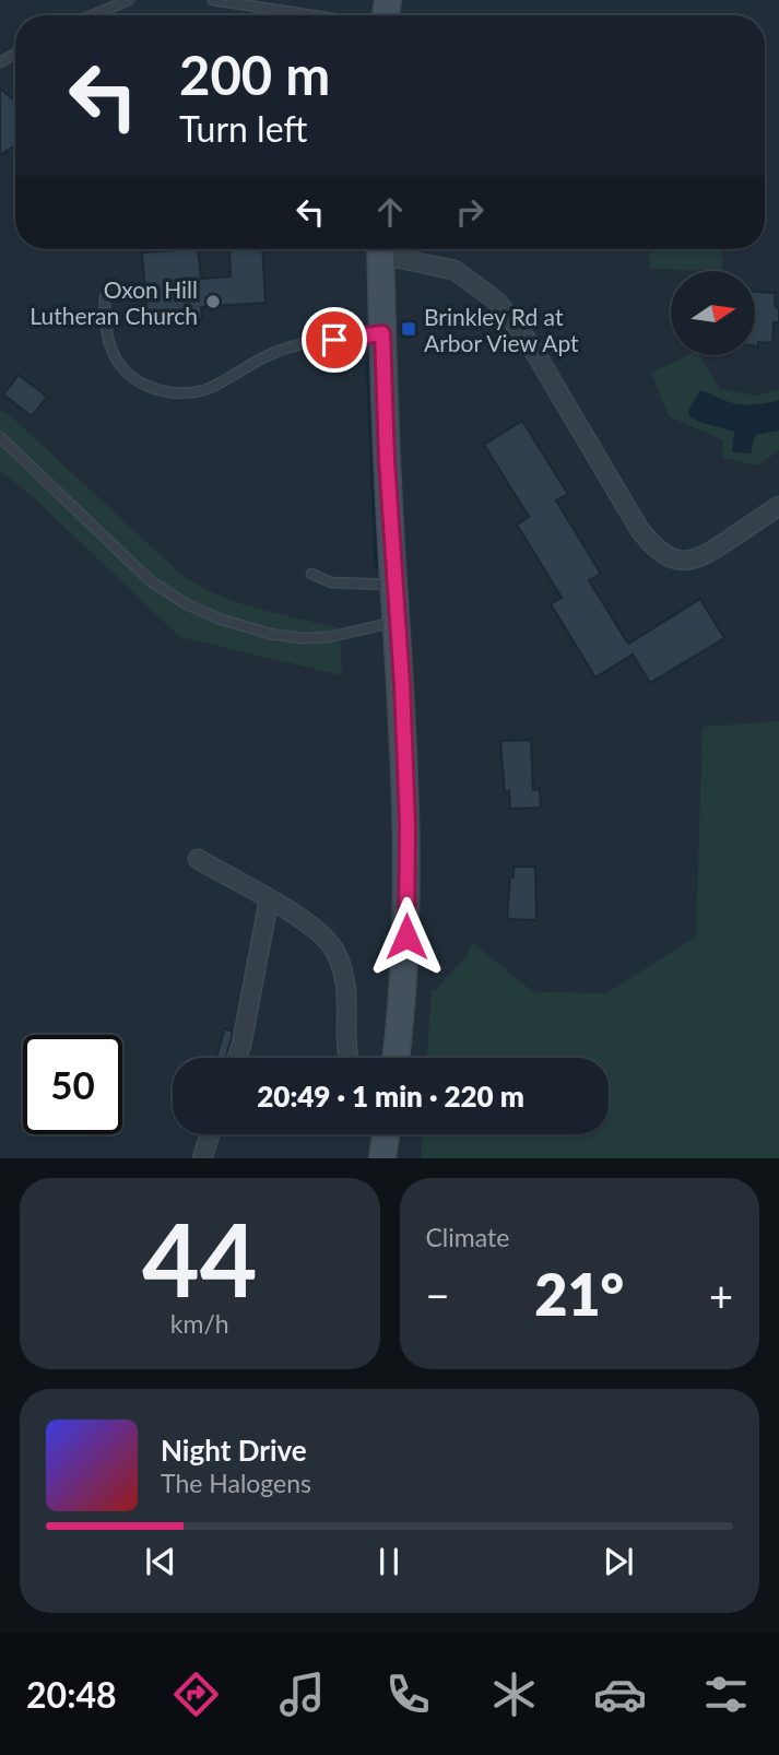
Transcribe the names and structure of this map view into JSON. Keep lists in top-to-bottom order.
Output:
{
  "places": {
    "other": ["Oxon Hill Lutheran Church"],
    "transit": ["Brinkley Rd at Arbor View Apt"]
  },
  "north": "right",
  "page": {
    "turn": ["200 m", "Turn left"],
    "limit": "50",
    "trip": "20:49 · 1 min · 220 m",
    "tile": [
      ["44", "km/h"],
      "Climate"
    ],
    "heat": ["−", "21°", "+"],
    "song": ["Night Drive", "The Halogens"],
    "tabs": "20:48"
  }
}
